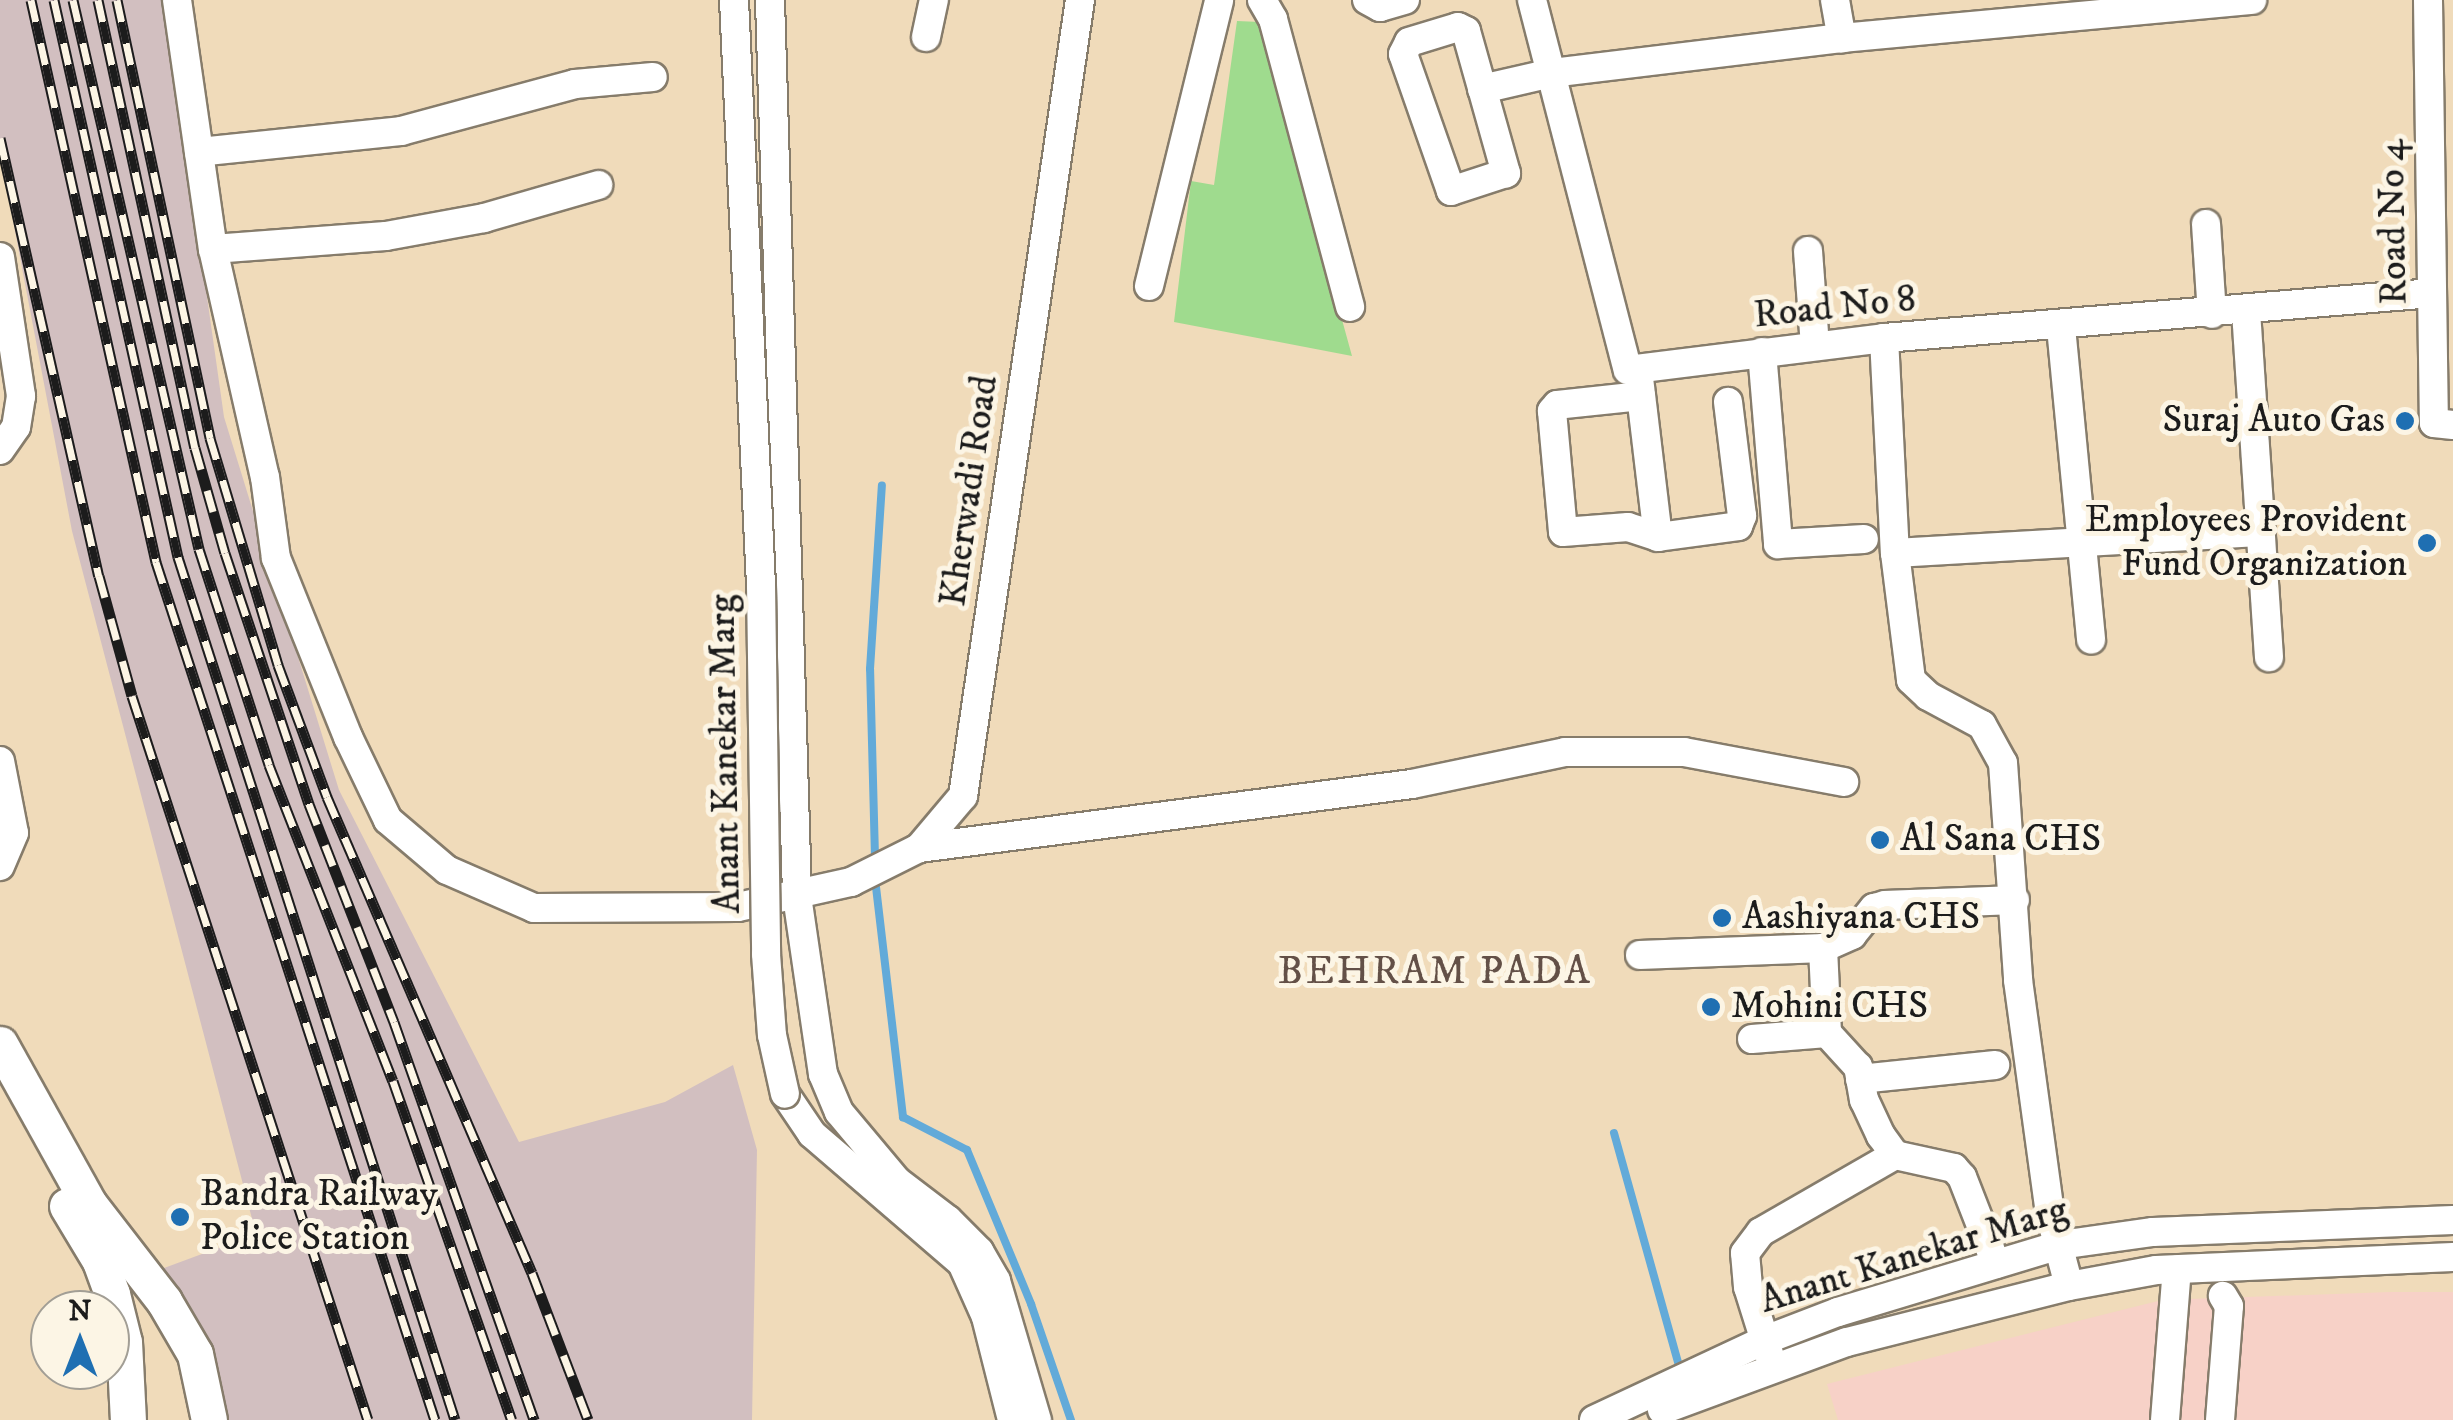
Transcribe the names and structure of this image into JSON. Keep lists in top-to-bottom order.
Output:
{
  "streets": {
    "street": [
      "Road No 4",
      "Road No 8",
      "Kherwadi Road",
      "Anant Kanekar Marg"
    ]
  },
  "crossings": [
    ["Road No 4", "Road No 8"],
    ["Kherwadi Road", "Anant Kanekar Marg"]
  ],
  "districts": ["BEHRAM PADA"],
  "places": [
    "Suraj Auto Gas",
    "Employees Provident Fund Organization",
    "Al Sana CHS",
    "Aashiyana CHS",
    "Mohini CHS",
    "Bandra Railway Police Station"
  ],
  "north": "top"
}
